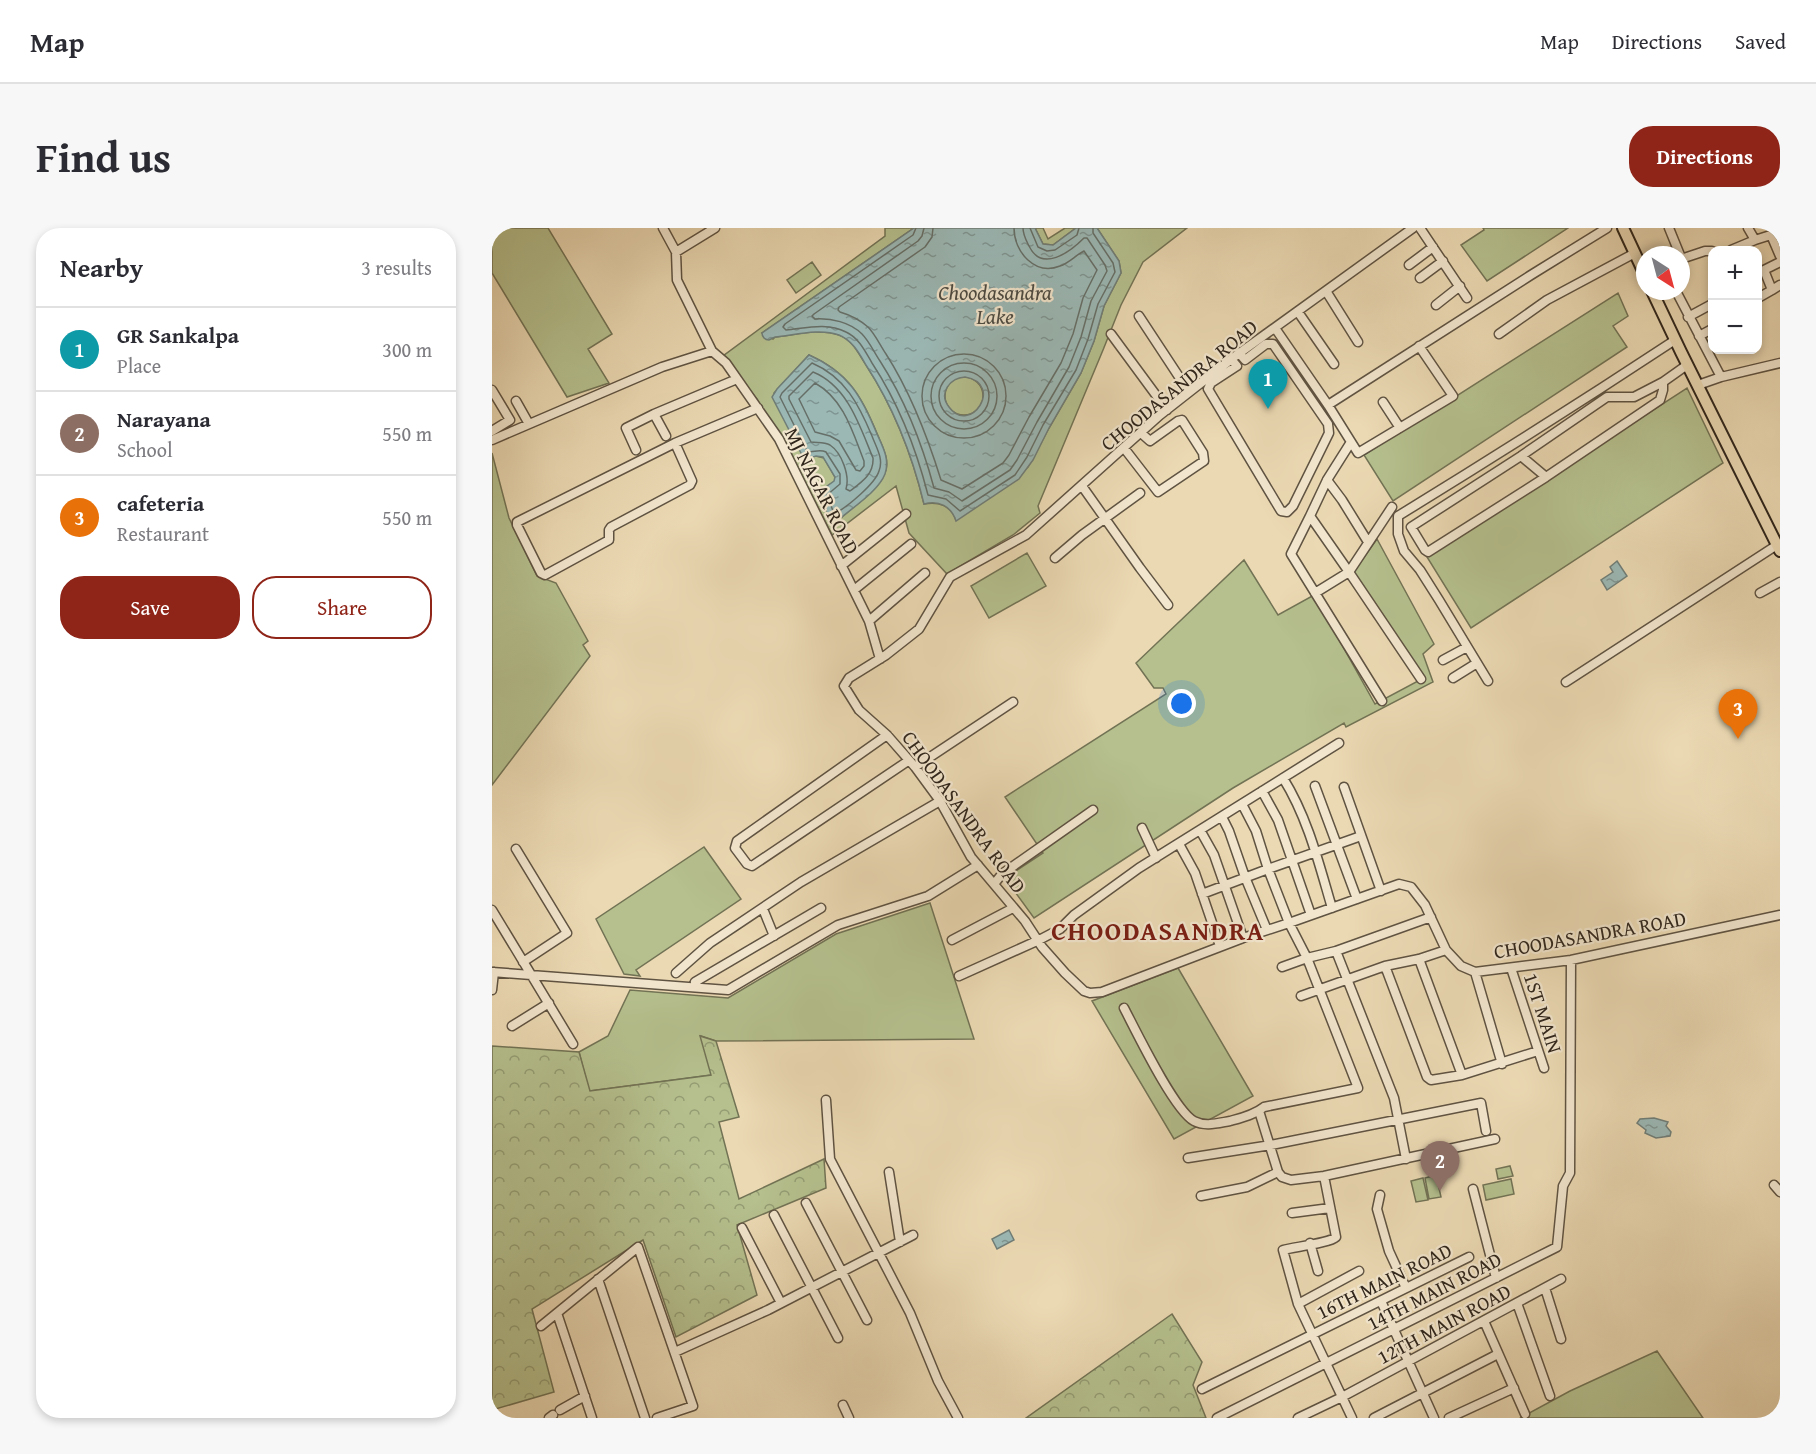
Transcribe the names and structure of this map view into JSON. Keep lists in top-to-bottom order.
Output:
{
  "streets": {
    "street": [
      "CHOODASANDRA ROAD",
      "MJ NAGAR ROAD",
      "1ST MAIN",
      "16TH MAIN ROAD",
      "14TH MAIN ROAD",
      "12TH MAIN ROAD"
    ]
  },
  "crossings": [
    ["CHOODASANDRA ROAD", "MJ NAGAR ROAD"],
    ["CHOODASANDRA ROAD", "1ST MAIN"],
    ["CHOODASANDRA ROAD", "14TH MAIN ROAD"]
  ],
  "districts": ["CHOODASANDRA"],
  "water": ["Choodasandra Lake"],
  "north": "bottom right",
  "page": {
    "header": "Map",
    "nav": ["Map", "Directions", "Saved"],
    "title": "Find us",
    "buttons": [
      "Directions",
      ["Save", "Share"]
    ],
    "heading": ["Nearby", "3 results"],
    "map_buttons": ["+", "−"],
    "list": [
      {
        "mark": "1",
        "name": "GR Sankalpa",
        "note": "Place",
        "value": "300 m"
      },
      {
        "mark": "2",
        "name": "Narayana",
        "note": "School",
        "value": "550 m"
      },
      {
        "mark": "3",
        "name": "cafeteria",
        "note": "Restaurant",
        "value": "550 m"
      }
    ],
    "pins": ["1", "3", "2"]
  }
}
